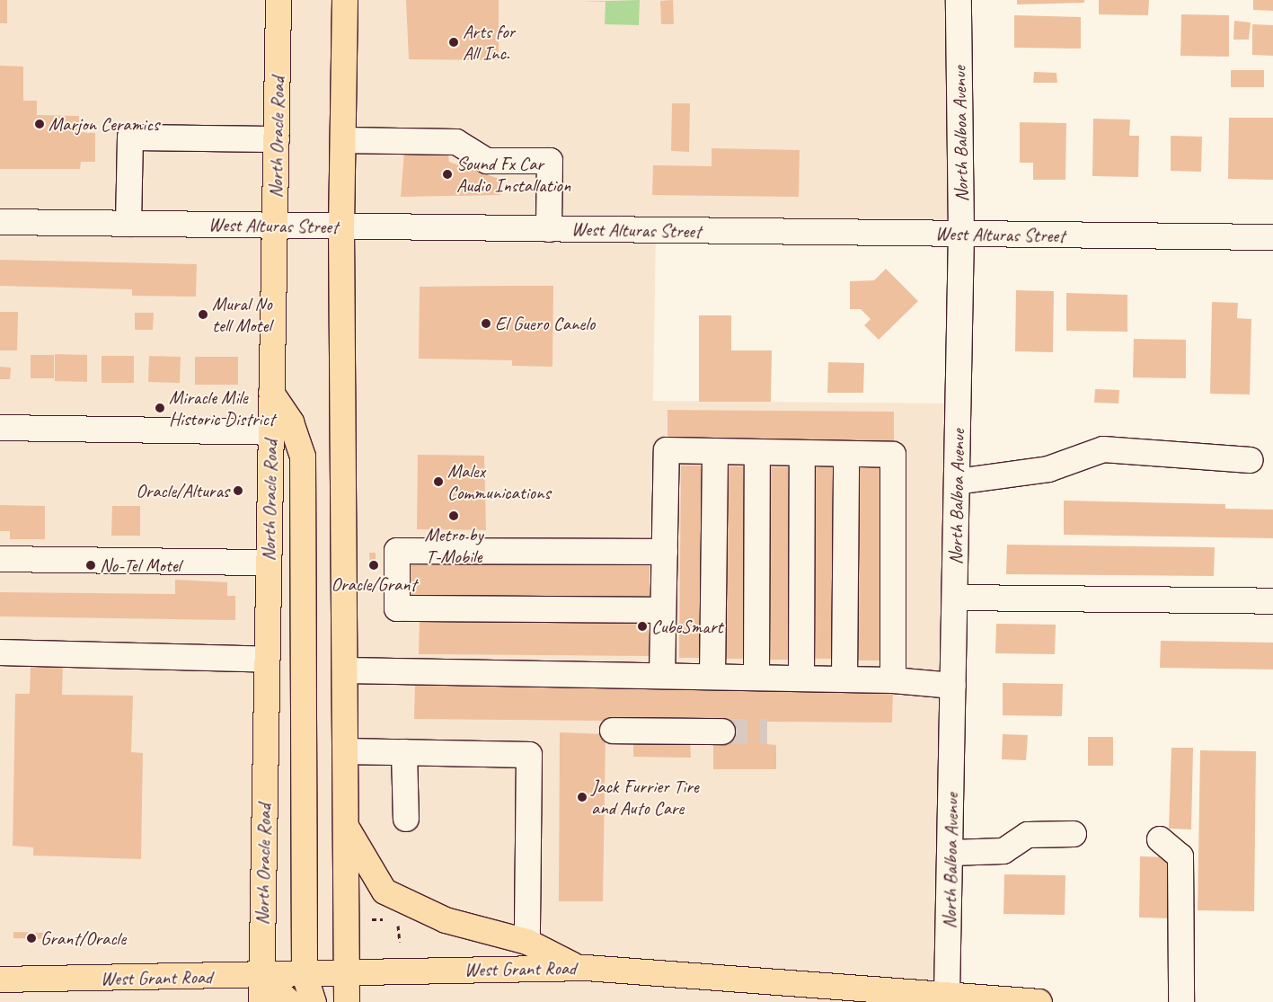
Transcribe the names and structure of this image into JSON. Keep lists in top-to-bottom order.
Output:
{
  "streets": {
    "main road": ["North Oracle Road", "West Grant Road"],
    "street": ["North Balboa Avenue", "West Alturas Street"]
  },
  "crossings": [
    ["North Balboa Avenue", "West Alturas Street"],
    ["North Balboa Avenue", "West Grant Road"],
    ["North Oracle Road", "West Alturas Street"],
    ["North Oracle Road", "West Grant Road"]
  ],
  "places": [
    "Arts for All Inc.",
    "Marjon Ceramics",
    "Sound Fx Car Audio Installation",
    "Mural No tell Motel",
    "El Guero Canelo",
    "Miracle Mile Historic District",
    "Malex Communications",
    "Oracle/Alturas",
    "Metro by T-Mobile",
    "No-Tel Motel",
    "Oracle/Grant",
    "CubeSmart",
    "Jack Furrier Tire and Auto Care",
    "Grant/Oracle"
  ]
}
